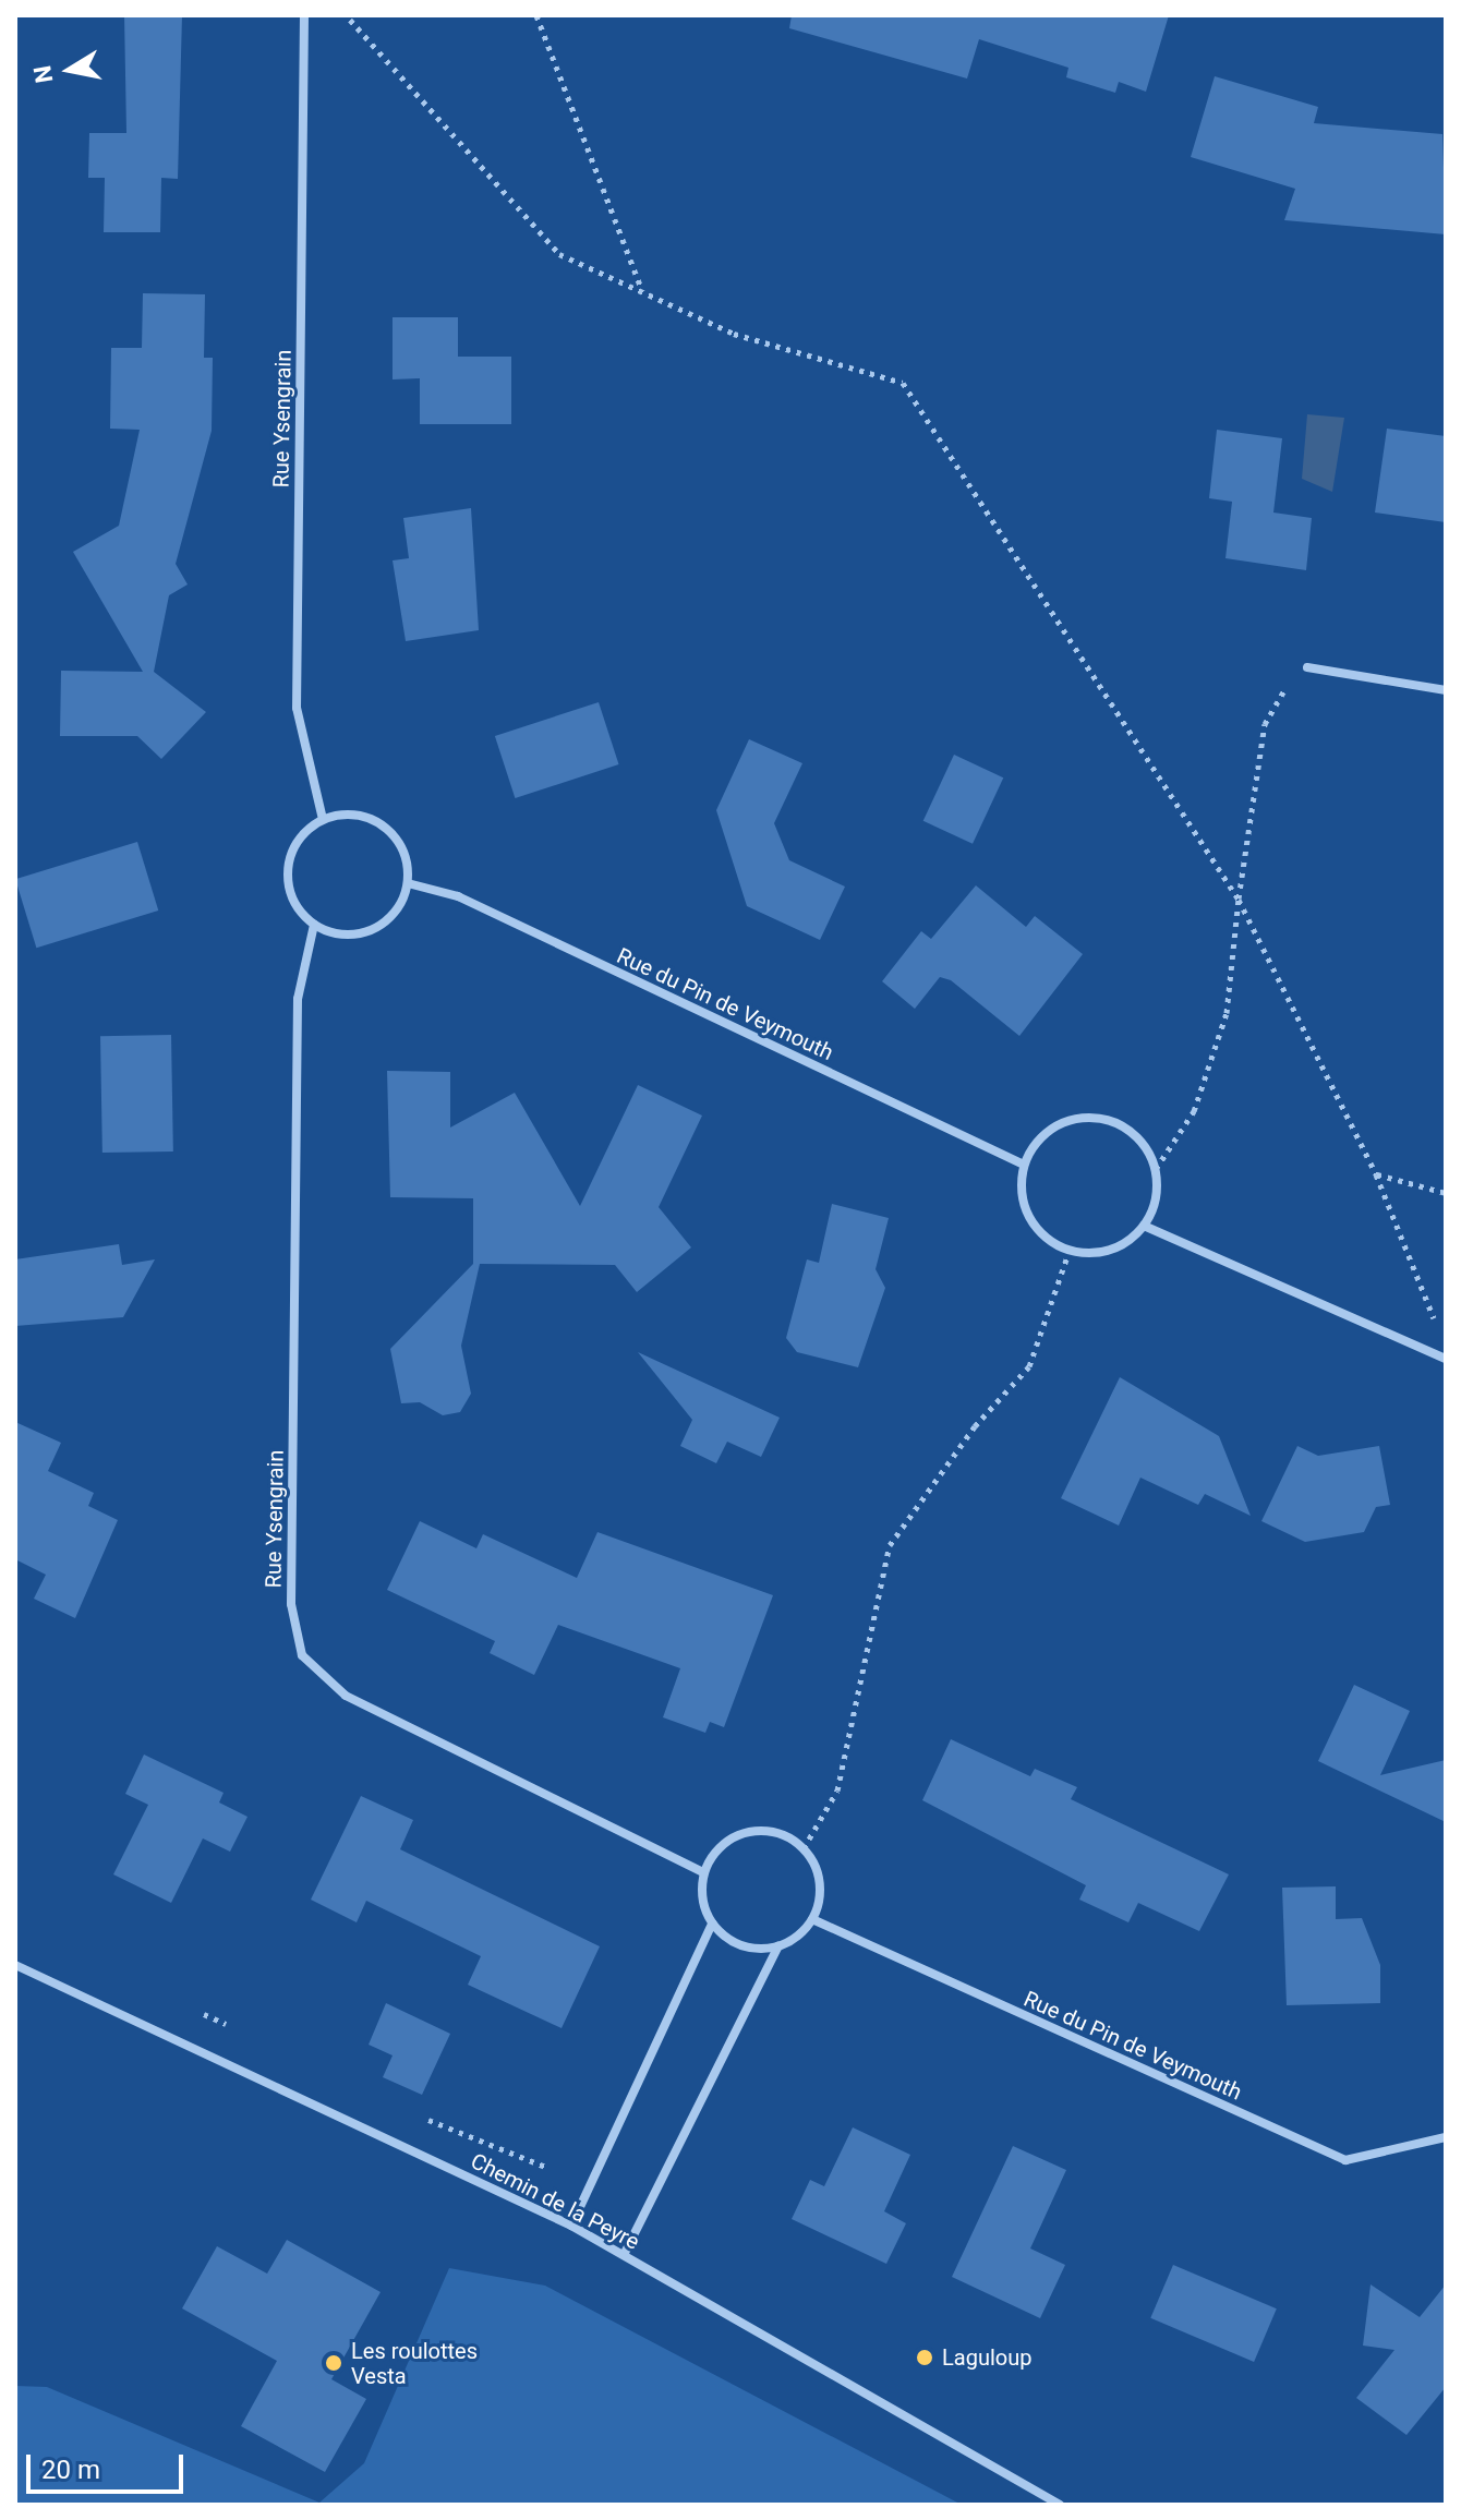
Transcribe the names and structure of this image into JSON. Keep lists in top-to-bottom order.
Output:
{
  "streets": {
    "street": ["Rue Ysengrain", "Rue du Pin de Veymouth", "Chemin de la Peyre"]
  },
  "crossings": [
    ["Rue Ysengrain", "Rue du Pin de Veymouth"]
  ],
  "places": ["Laguloup", "Les roulottes Vesta"],
  "scale_bar": "20 m",
  "north": "left"
}
